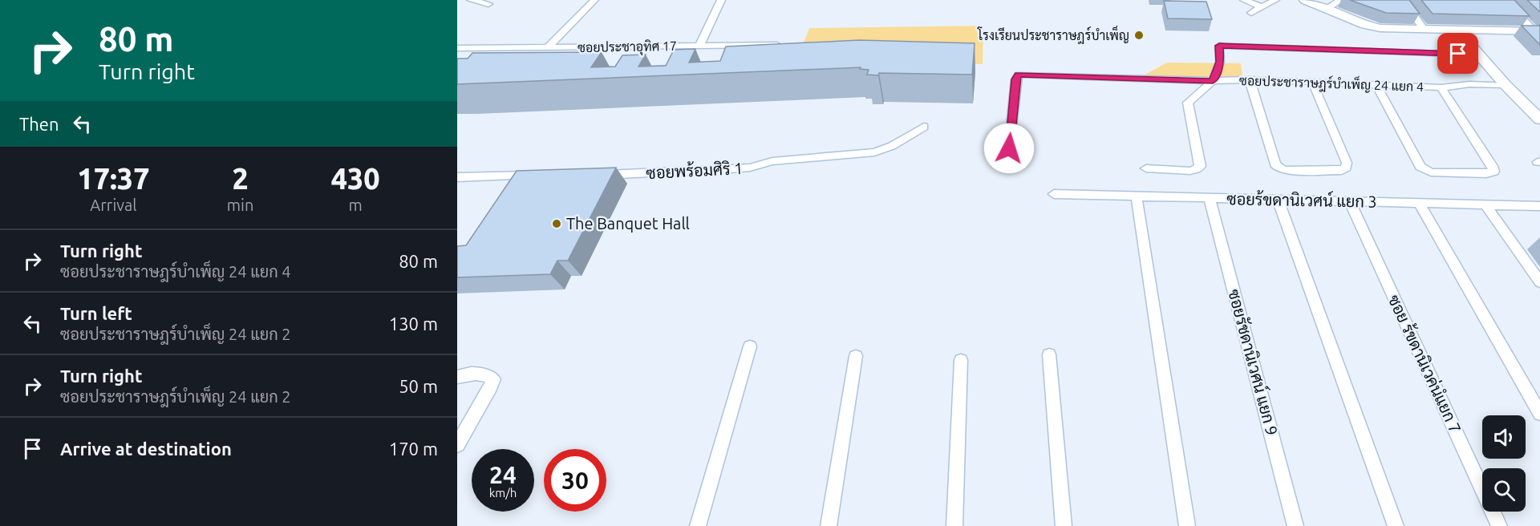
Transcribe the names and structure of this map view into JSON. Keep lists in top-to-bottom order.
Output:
{
  "streets": {
    "street": [
      "ซอยประชาอุทิศ 17",
      "ซอยประชาราษฎร์บำเพ็ญ 24 แยก 4",
      "ซอยพร้อมศิริ 1",
      "ซอยร้ขดานิเวศน์ แยก 3",
      "ซอยรัชดานิเวศน์ แยก 9",
      "ซอย ร้ขดานิเวค่นํแยก 7"
    ]
  },
  "crossings": [
    ["ซอยร้ขดานิเวศน์ แยก 3", "ซอยรัชดานิเวศน์ แยก 9"],
    ["ซอยร้ขดานิเวศน์ แยก 3", "ซอย ร้ขดานิเวค่นํแยก 7"]
  ],
  "places": ["โรงเรียนประชาราษฎร์บำเพ็ญ", "The Banquet Hall"],
  "page": {
    "turn": ["80 m", "Turn right"],
    "then": "Then",
    "eta": [
      "17:37",
      "Arrival",
      "2",
      "min",
      "430",
      "m"
    ],
    "list": [
      {
        "name": "Turn right",
        "note": "ซอยประชาราษฎร์บำเพ็ญ 24 แยก 4",
        "value": "80 m"
      },
      {
        "name": "Turn left",
        "note": "ซอยประชาราษฎร์บำเพ็ญ 24 แยก 2",
        "value": "130 m"
      },
      {
        "name": "Turn right",
        "note": "ซอยประชาราษฎร์บำเพ็ญ 24 แยก 2",
        "value": "50 m"
      },
      {
        "name": "Arrive at destination",
        "value": "170 m"
      }
    ],
    "speed": "24 km/h",
    "limit": "30"
  }
}
